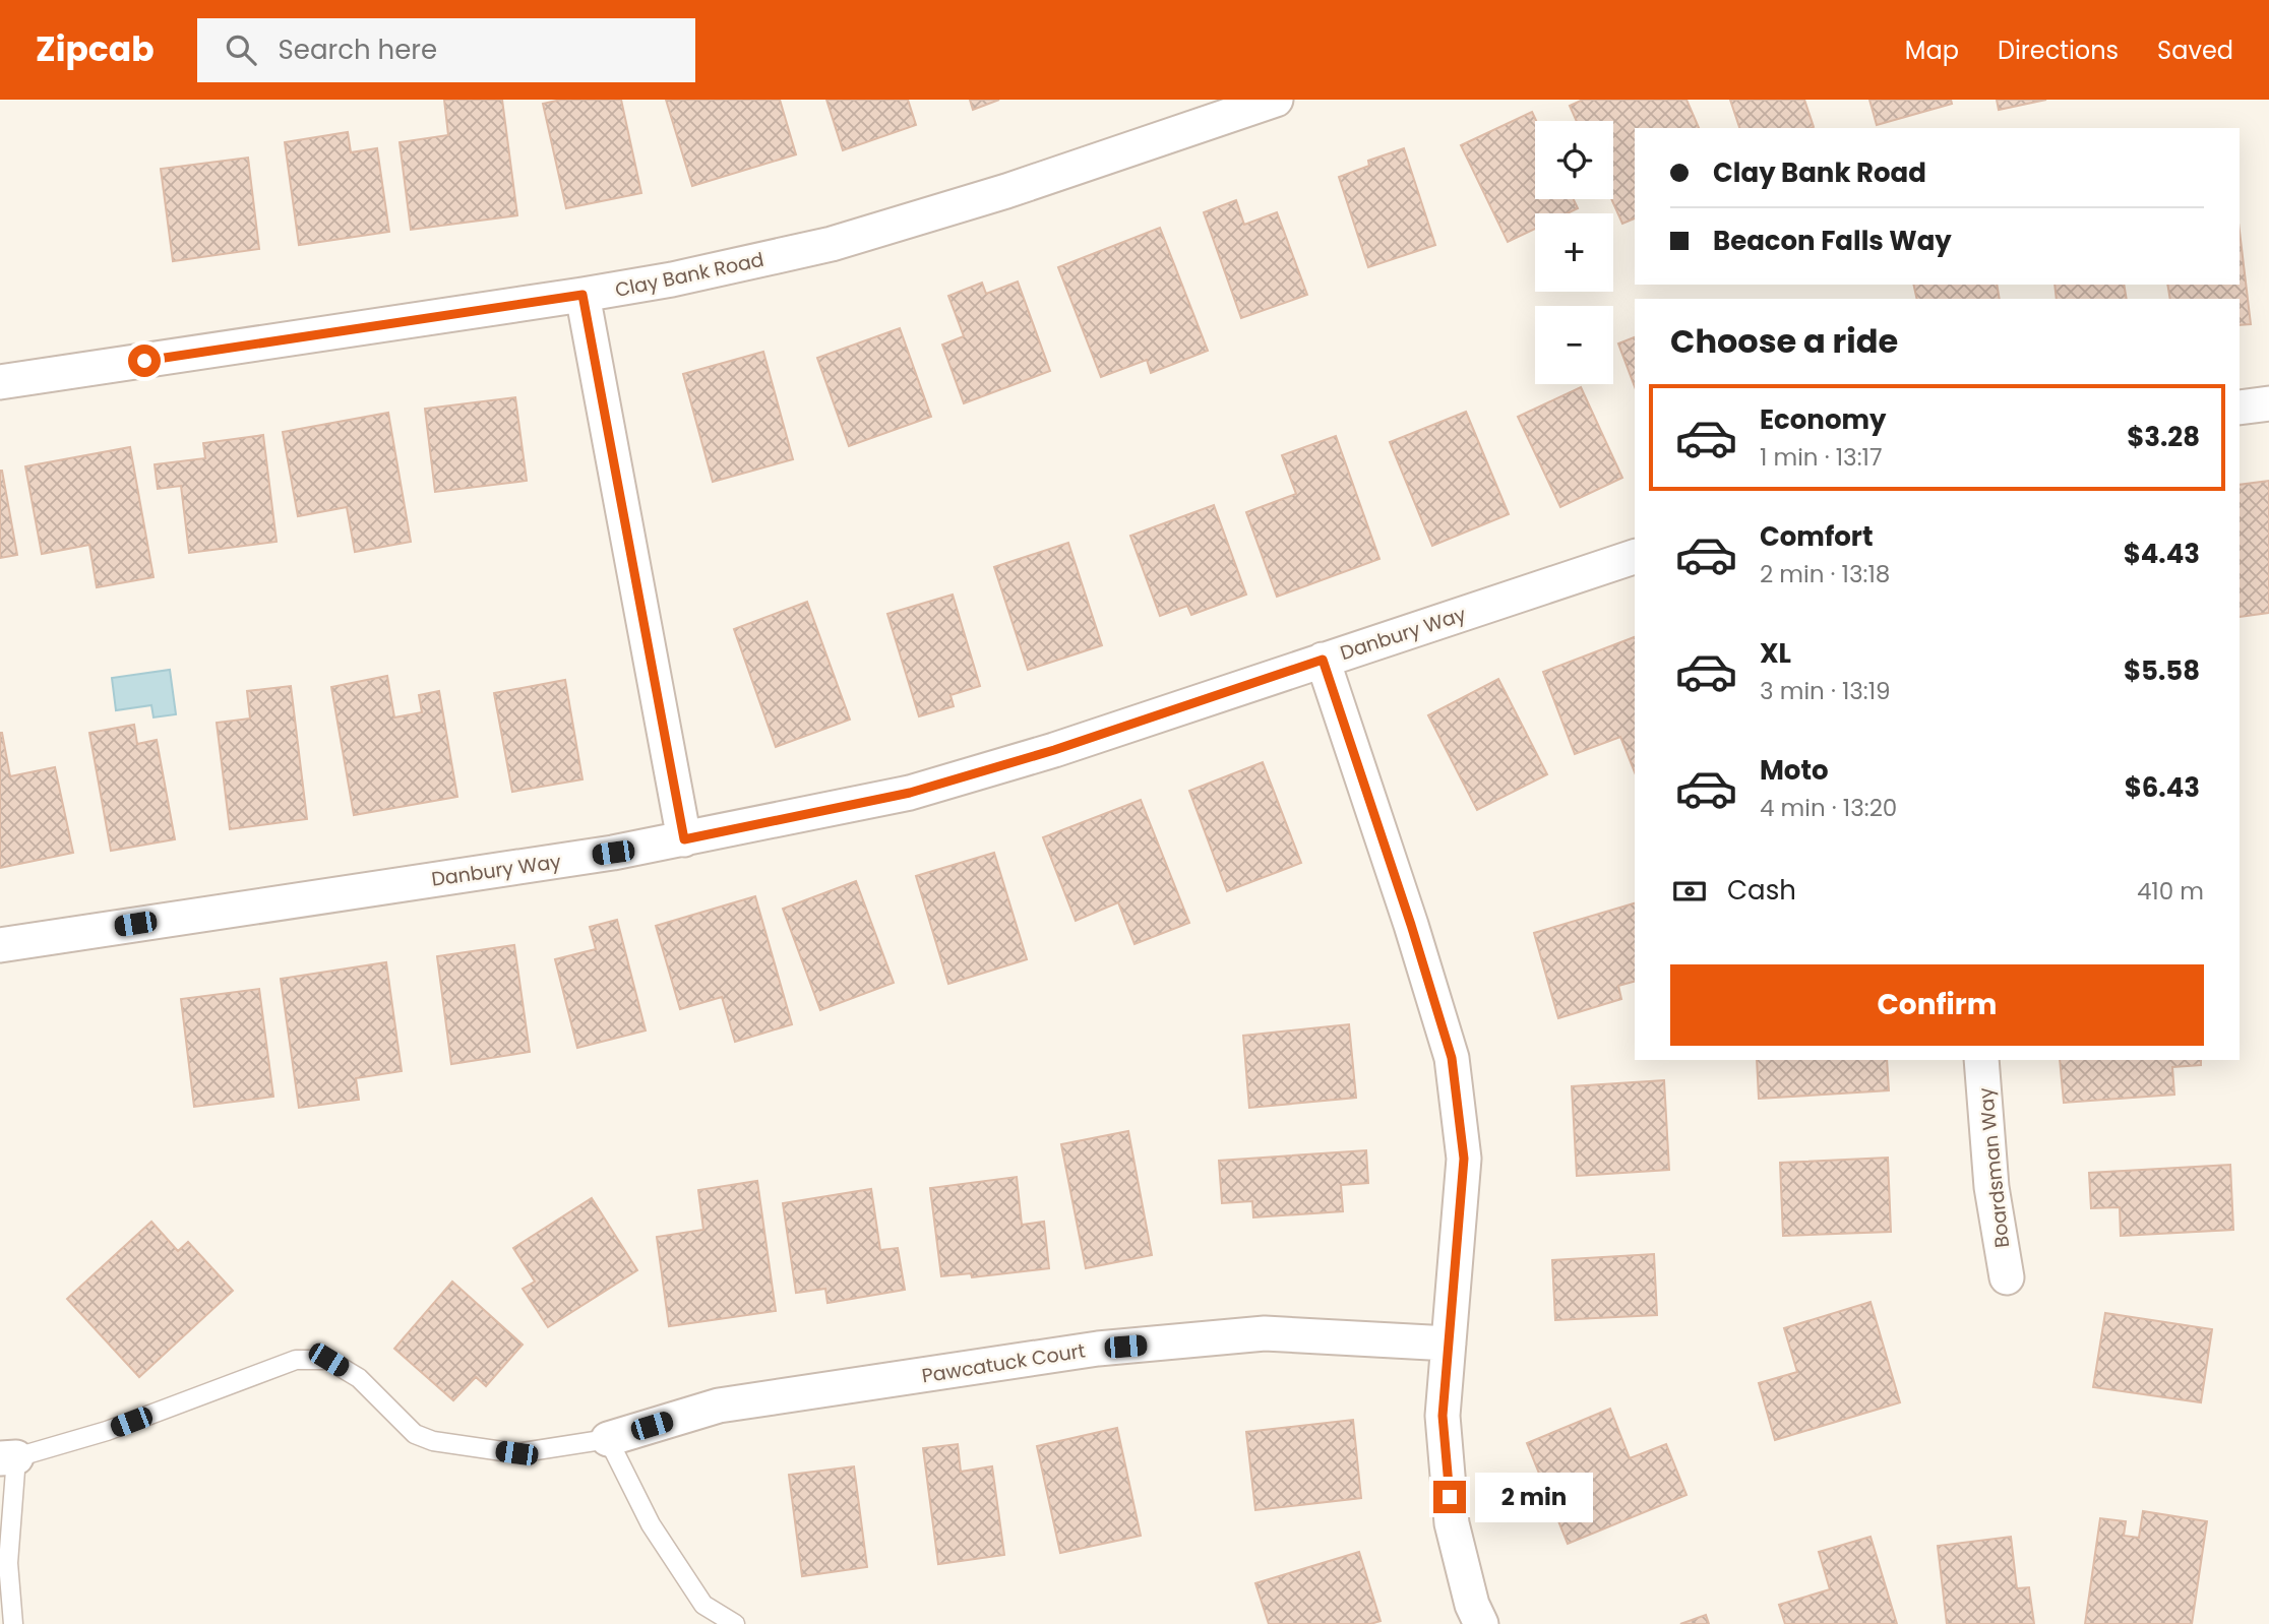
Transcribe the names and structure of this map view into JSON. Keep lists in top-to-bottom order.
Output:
{
  "streets": {
    "street": [
      "Clay Bank Road",
      "Danbury Way",
      "Boardsman Way",
      "Pawcatuck Court"
    ]
  },
  "page": {
    "header": "Zipcab",
    "search": "Search here",
    "nav": ["Map", "Directions", "Saved"],
    "map_buttons": ["+", "−"],
    "banner": ["Clay Bank Road", "Beacon Falls Way"],
    "heading": "Choose a ride",
    "list": [
      {
        "name": "Economy",
        "note": "1 min · 13:17",
        "value": "$3.28"
      },
      {
        "name": "Comfort",
        "note": "2 min · 13:18",
        "value": "$4.43"
      },
      {
        "name": "XL",
        "note": "3 min · 13:19",
        "value": "$5.58"
      },
      {
        "name": "Moto",
        "note": "4 min · 13:20",
        "value": "$6.43"
      }
    ],
    "pay": ["Cash", "410 m"],
    "buttons": "Confirm",
    "bubble": "2 min"
  }
}
